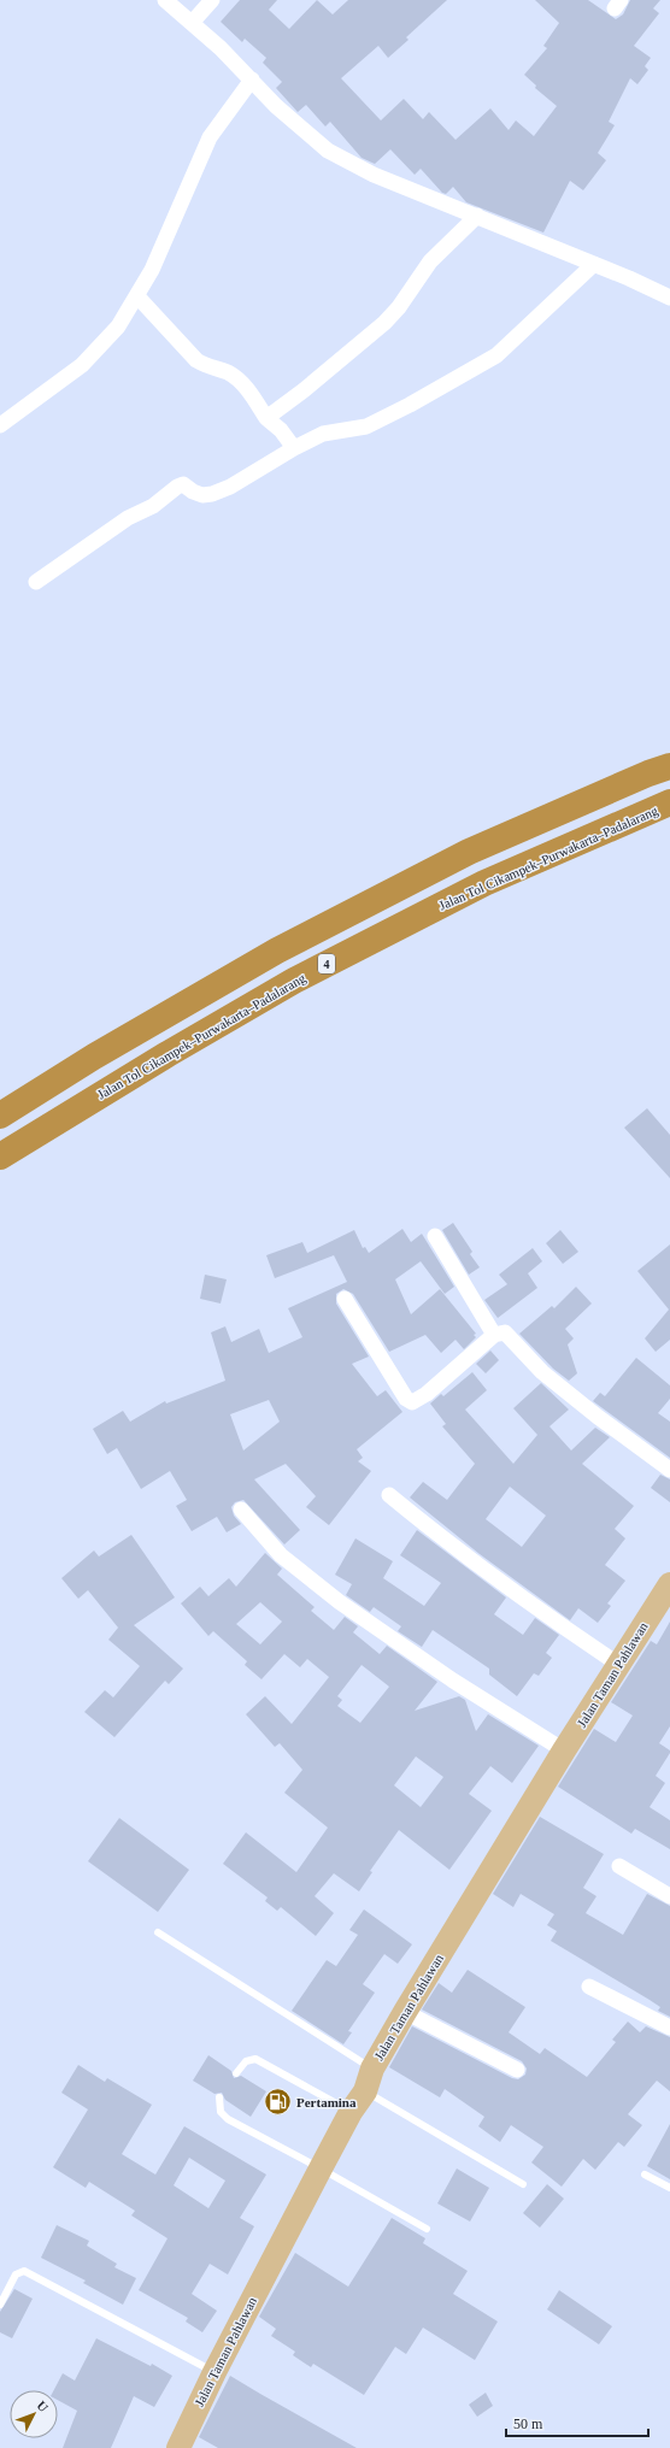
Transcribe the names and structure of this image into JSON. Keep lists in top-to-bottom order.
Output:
{
  "streets": {
    "highway": ["Jalan Tol Cikampek–Purwakarta–Padalarang", "4"],
    "main road": ["Jalan Taman Pahlawan"]
  },
  "places": {
    "fuel station": ["Pertamina"]
  },
  "scale_bar": "50 m",
  "north": "top right"
}
